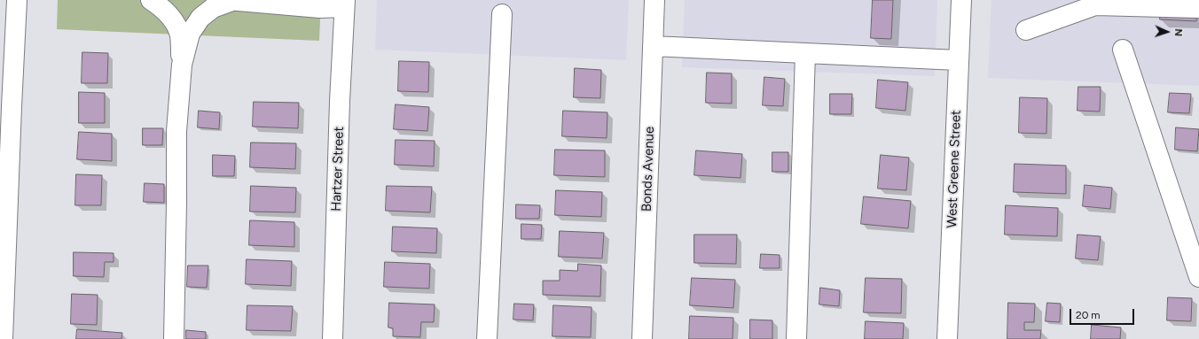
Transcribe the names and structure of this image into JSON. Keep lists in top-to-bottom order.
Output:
{
  "streets": {
    "street": ["Hartzer Street", "Bonds Avenue", "West Greene Street"]
  },
  "scale_bar": "20 m",
  "north": "right"
}
